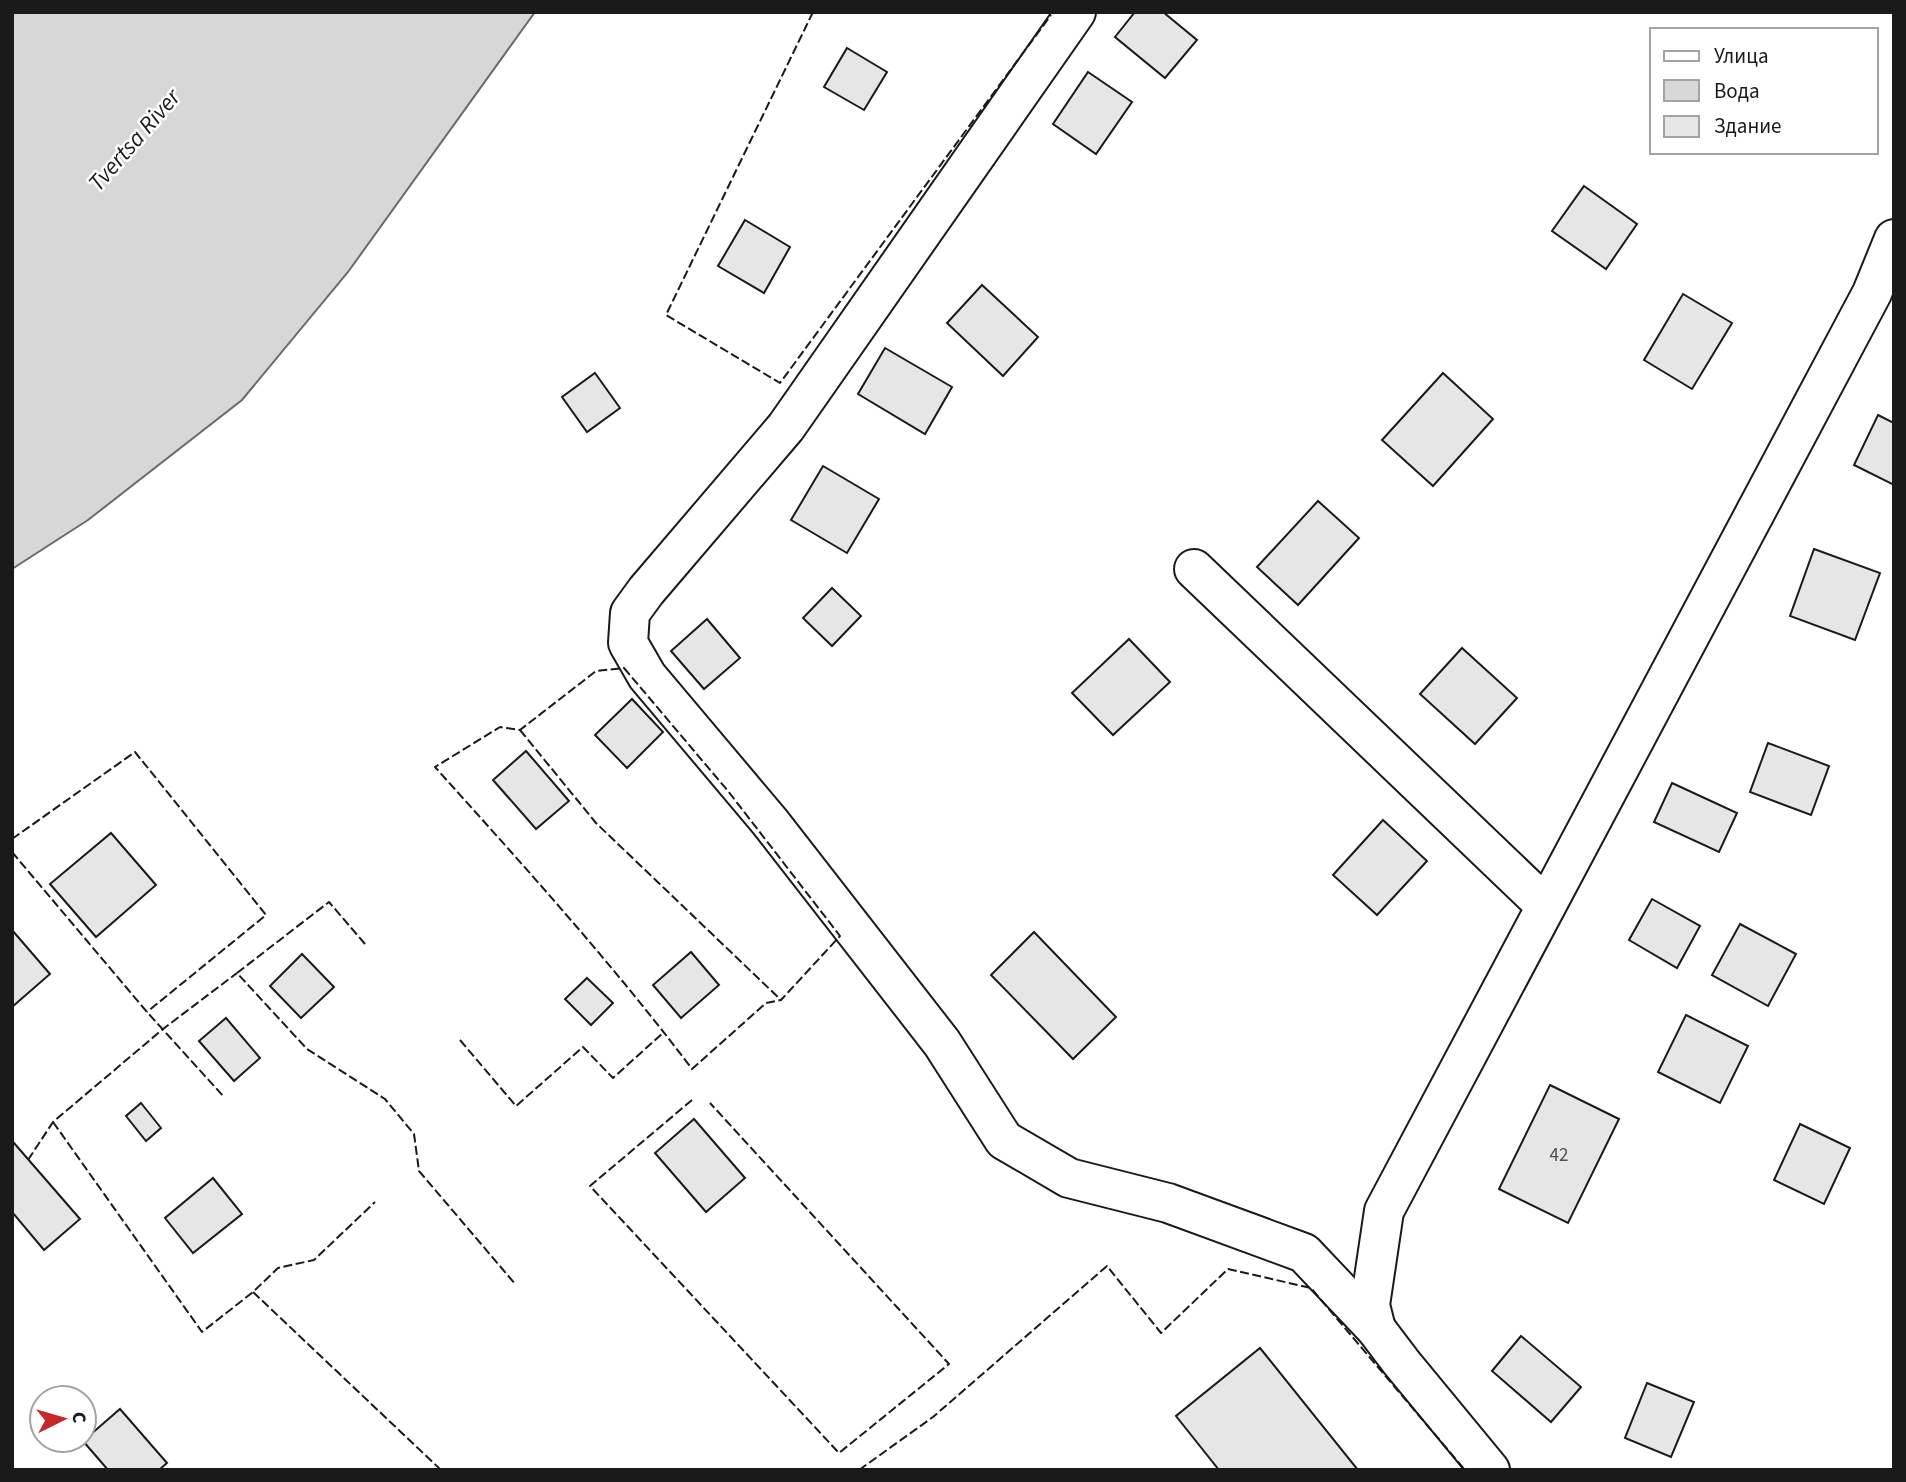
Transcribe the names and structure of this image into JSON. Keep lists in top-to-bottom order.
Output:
{
  "water": ["Tvertsa River"],
  "house_numbers": ["42"],
  "legend": ["Улица", "Вода", "Здание"],
  "north": "right"
}
